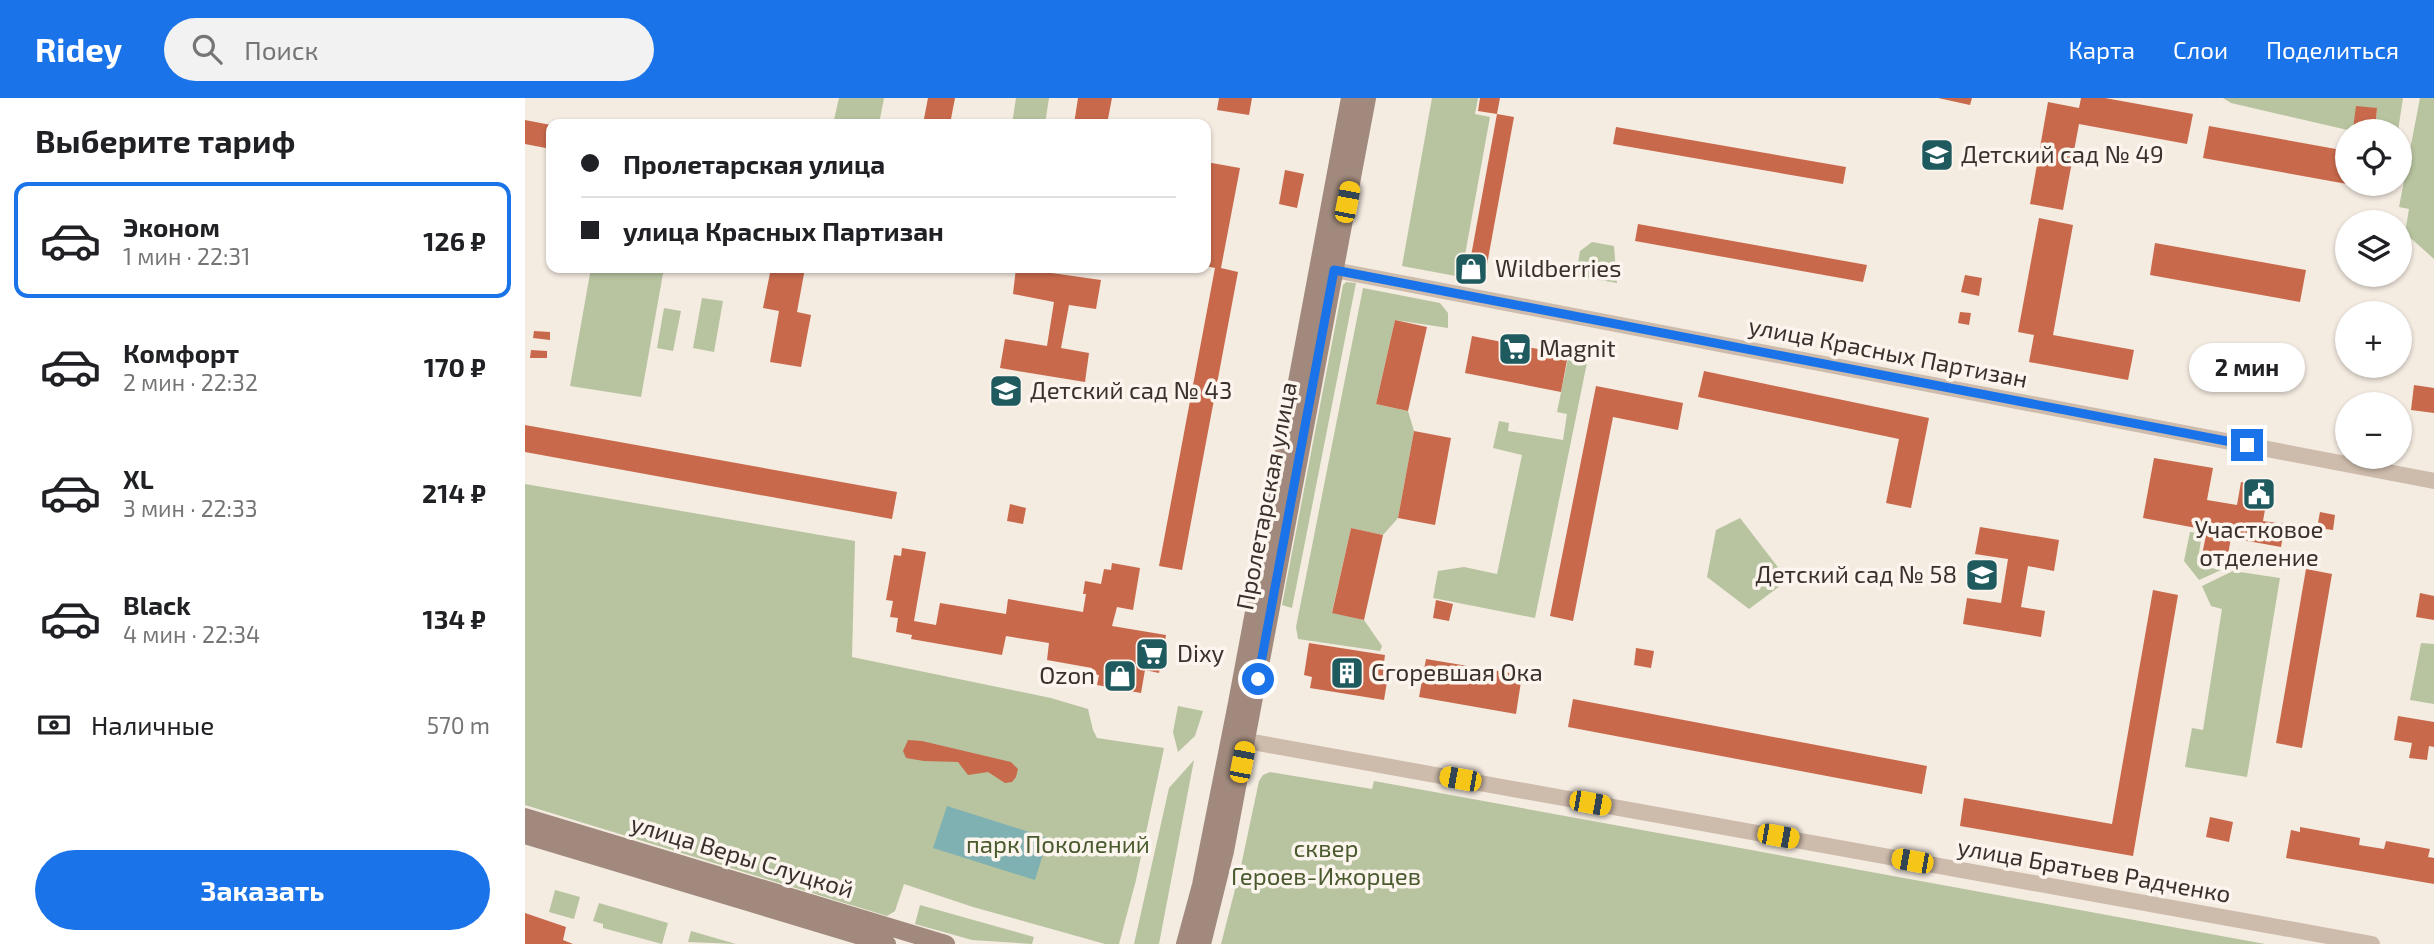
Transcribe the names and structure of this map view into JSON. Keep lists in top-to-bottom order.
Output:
{
  "streets": {
    "main road": ["Пролетарская улица", "улица Веры Слуцкой"],
    "street": ["улица Красных Партизан", "улица Братьев Радченко"]
  },
  "crossings": [
    ["улица Красных Партизан", "Пролетарская улица"],
    ["Пролетарская улица", "улица Братьев Радченко"]
  ],
  "parks": ["парк Поколений", "сквер Героев-Ижорцев"],
  "places": {
    "school or university": ["Детский сад № 49", "Детский сад № 43", "Детский сад № 58"],
    "shop": ["Wildberries", "Ozon"],
    "supermarket": ["Magnit", "Dixy"],
    "public building": ["Участковое отделение"],
    "building": ["Сгоревшая Ока"]
  },
  "page": {
    "header": "Ridey",
    "search": "Поиск",
    "nav": ["Карта", "Слои", "Поделиться"],
    "heading": "Выберите тариф",
    "map_buttons": ["+", "−"],
    "banner": ["Пролетарская улица", "улица Красных Партизан"],
    "list": [
      {
        "name": "Эконом",
        "note": "1 мин · 22:31",
        "value": "126 ₽"
      },
      {
        "name": "Комфорт",
        "note": "2 мин · 22:32",
        "value": "170 ₽"
      },
      {
        "name": "XL",
        "note": "3 мин · 22:33",
        "value": "214 ₽"
      },
      {
        "name": "Black",
        "note": "4 мин · 22:34",
        "value": "134 ₽"
      }
    ],
    "bubble": "2 мин",
    "pay": ["Наличные", "570 m"],
    "buttons": "Заказать"
  }
}
